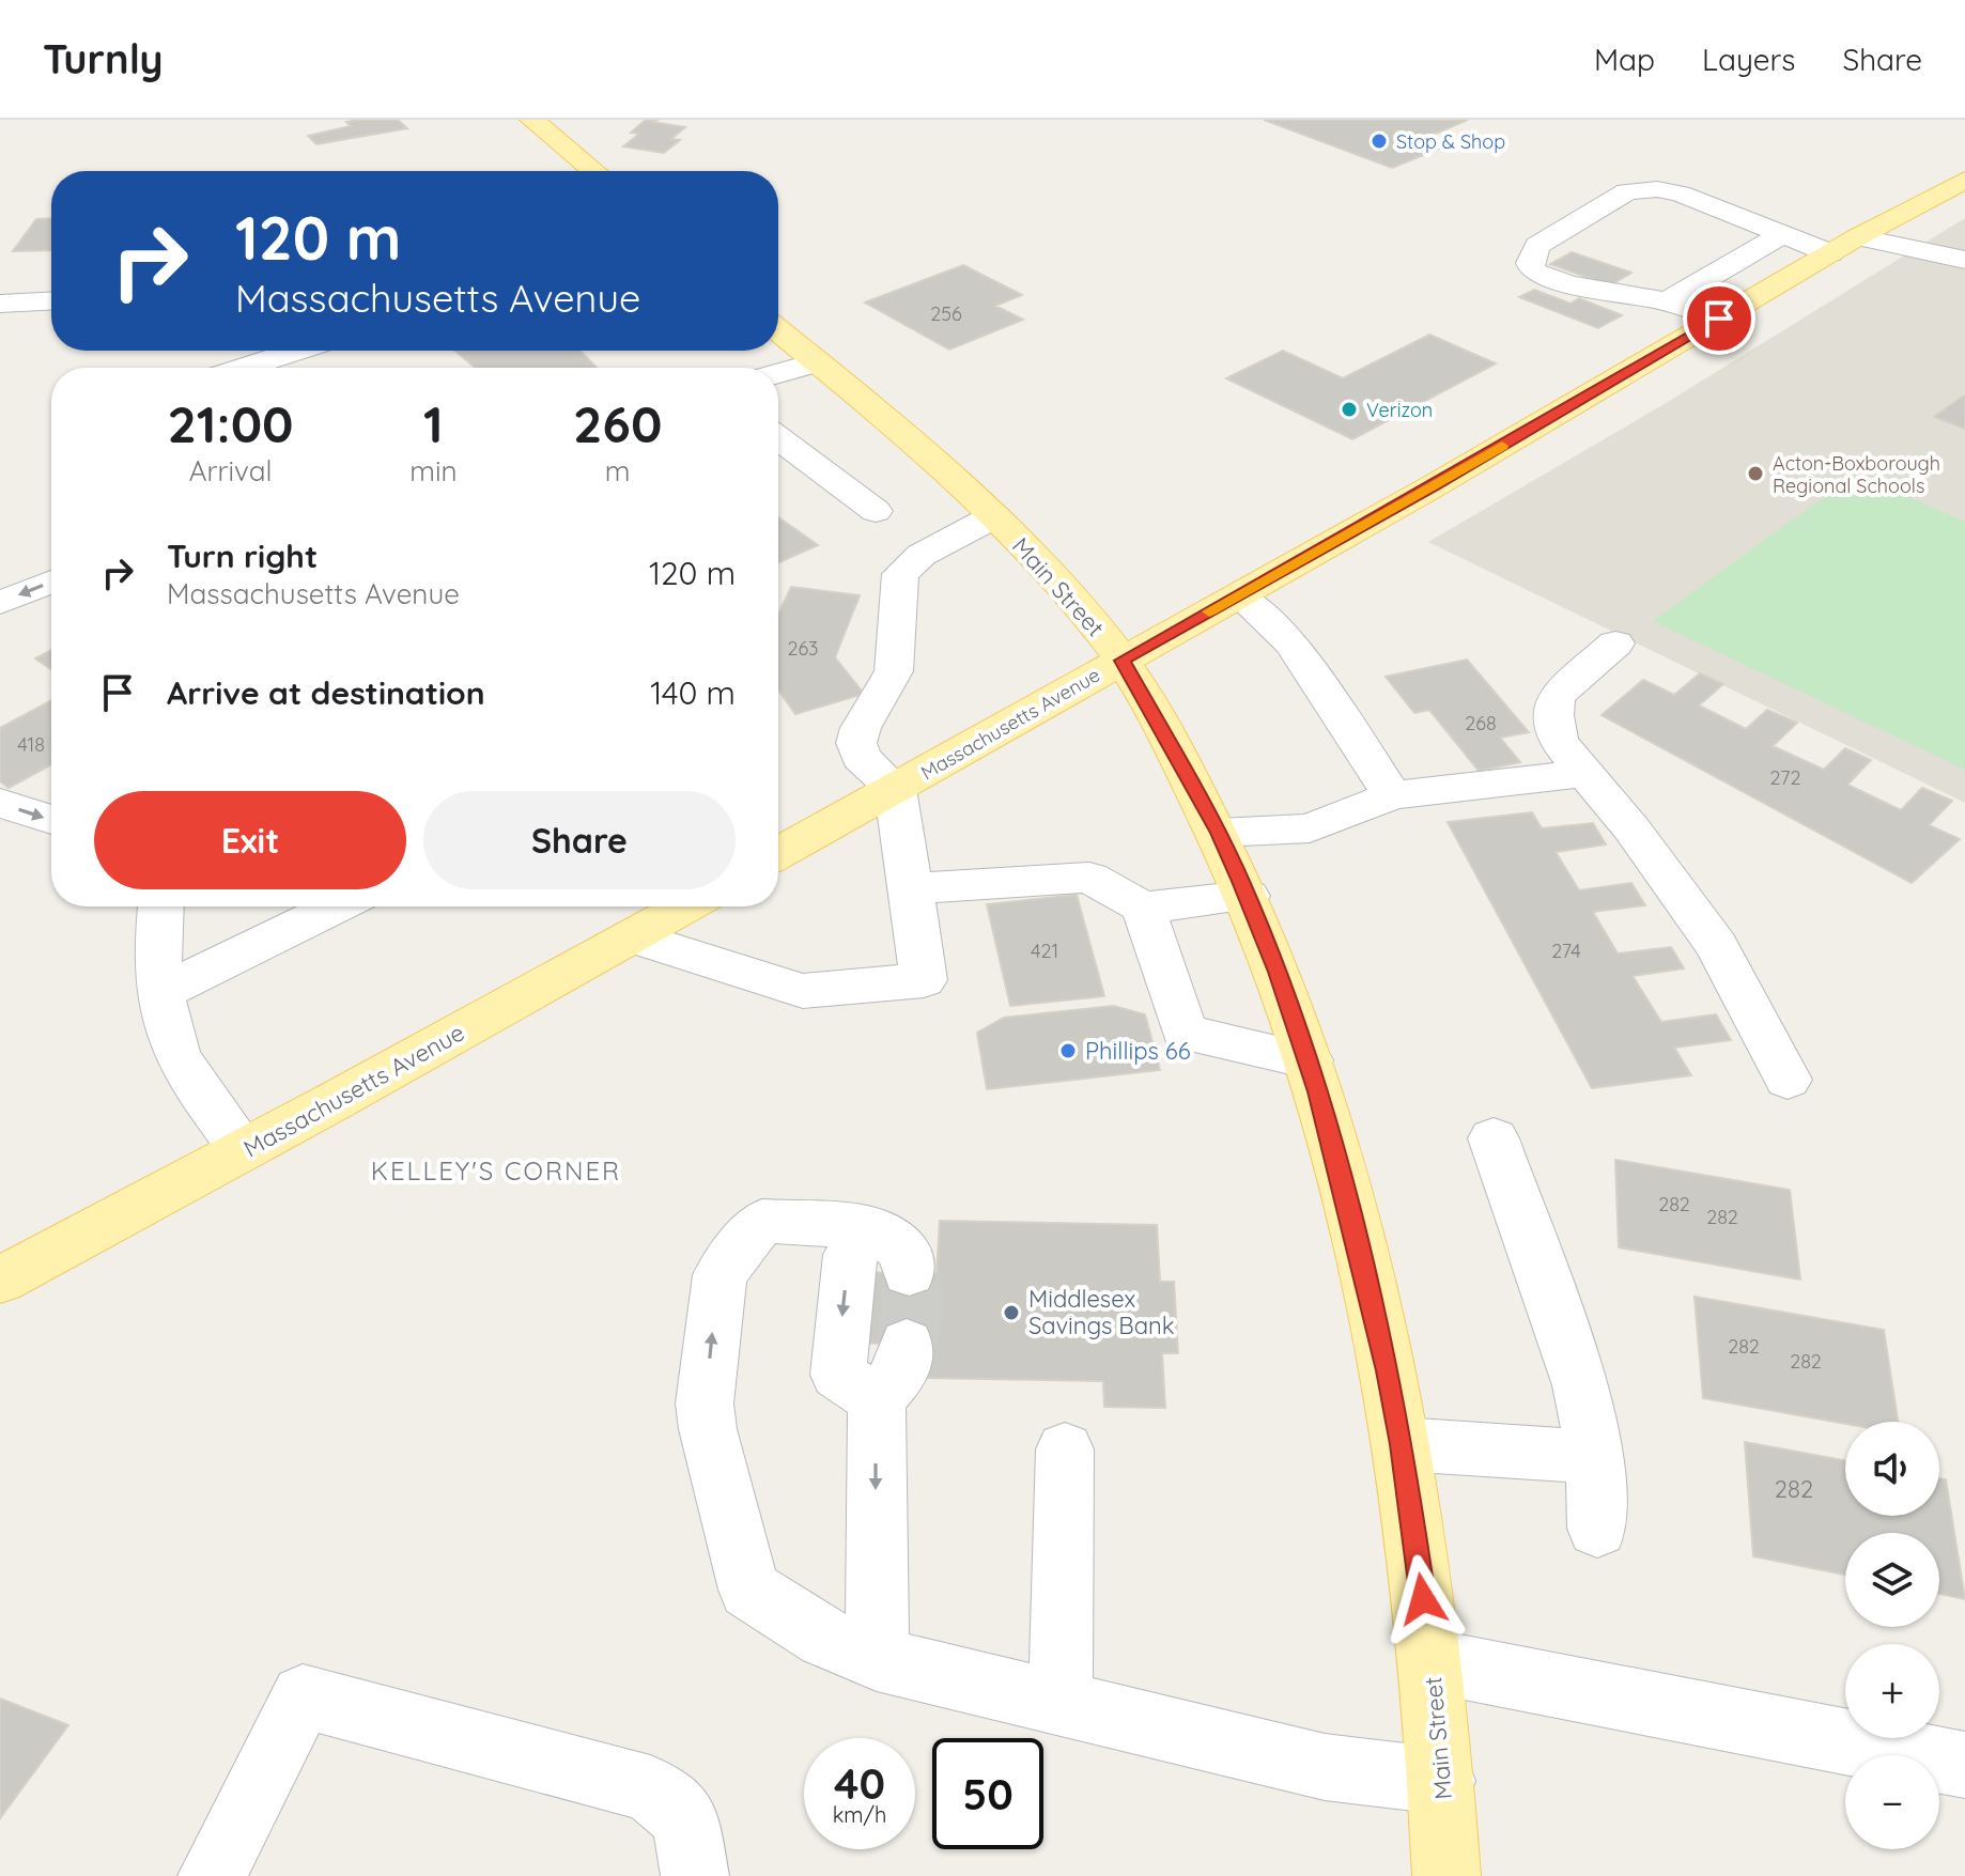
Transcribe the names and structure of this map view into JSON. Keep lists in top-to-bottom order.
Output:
{
  "streets": {
    "main road": ["Main Street", "Massachusetts Avenue"]
  },
  "crossings": [
    ["Main Street", "Massachusetts Avenue"]
  ],
  "districts": ["KELLEY'S CORNER"],
  "places": [
    "Stop & Shop",
    "Verizon",
    "Acton-Boxborough Regional Schools",
    "Phillips 66",
    "Middlesex Savings Bank"
  ],
  "house_numbers": [
    "256",
    "263",
    "268",
    "418",
    "272",
    "421",
    "274",
    "282",
    "282",
    "282",
    "282",
    "282"
  ],
  "page": {
    "header": "Turnly",
    "nav": ["Map", "Layers", "Share"],
    "turn": ["120 m", "Massachusetts Avenue"],
    "eta": [
      "21:00",
      "Arrival",
      "1",
      "min",
      "260",
      "m"
    ],
    "list": [
      {
        "name": "Turn right",
        "note": "Massachusetts Avenue",
        "value": "120 m"
      },
      {
        "name": "Arrive at destination",
        "value": "140 m"
      }
    ],
    "buttons": ["Exit", "Share"],
    "map_buttons": ["+", "−"],
    "speed": "40 km/h",
    "limit": "50"
  }
}
